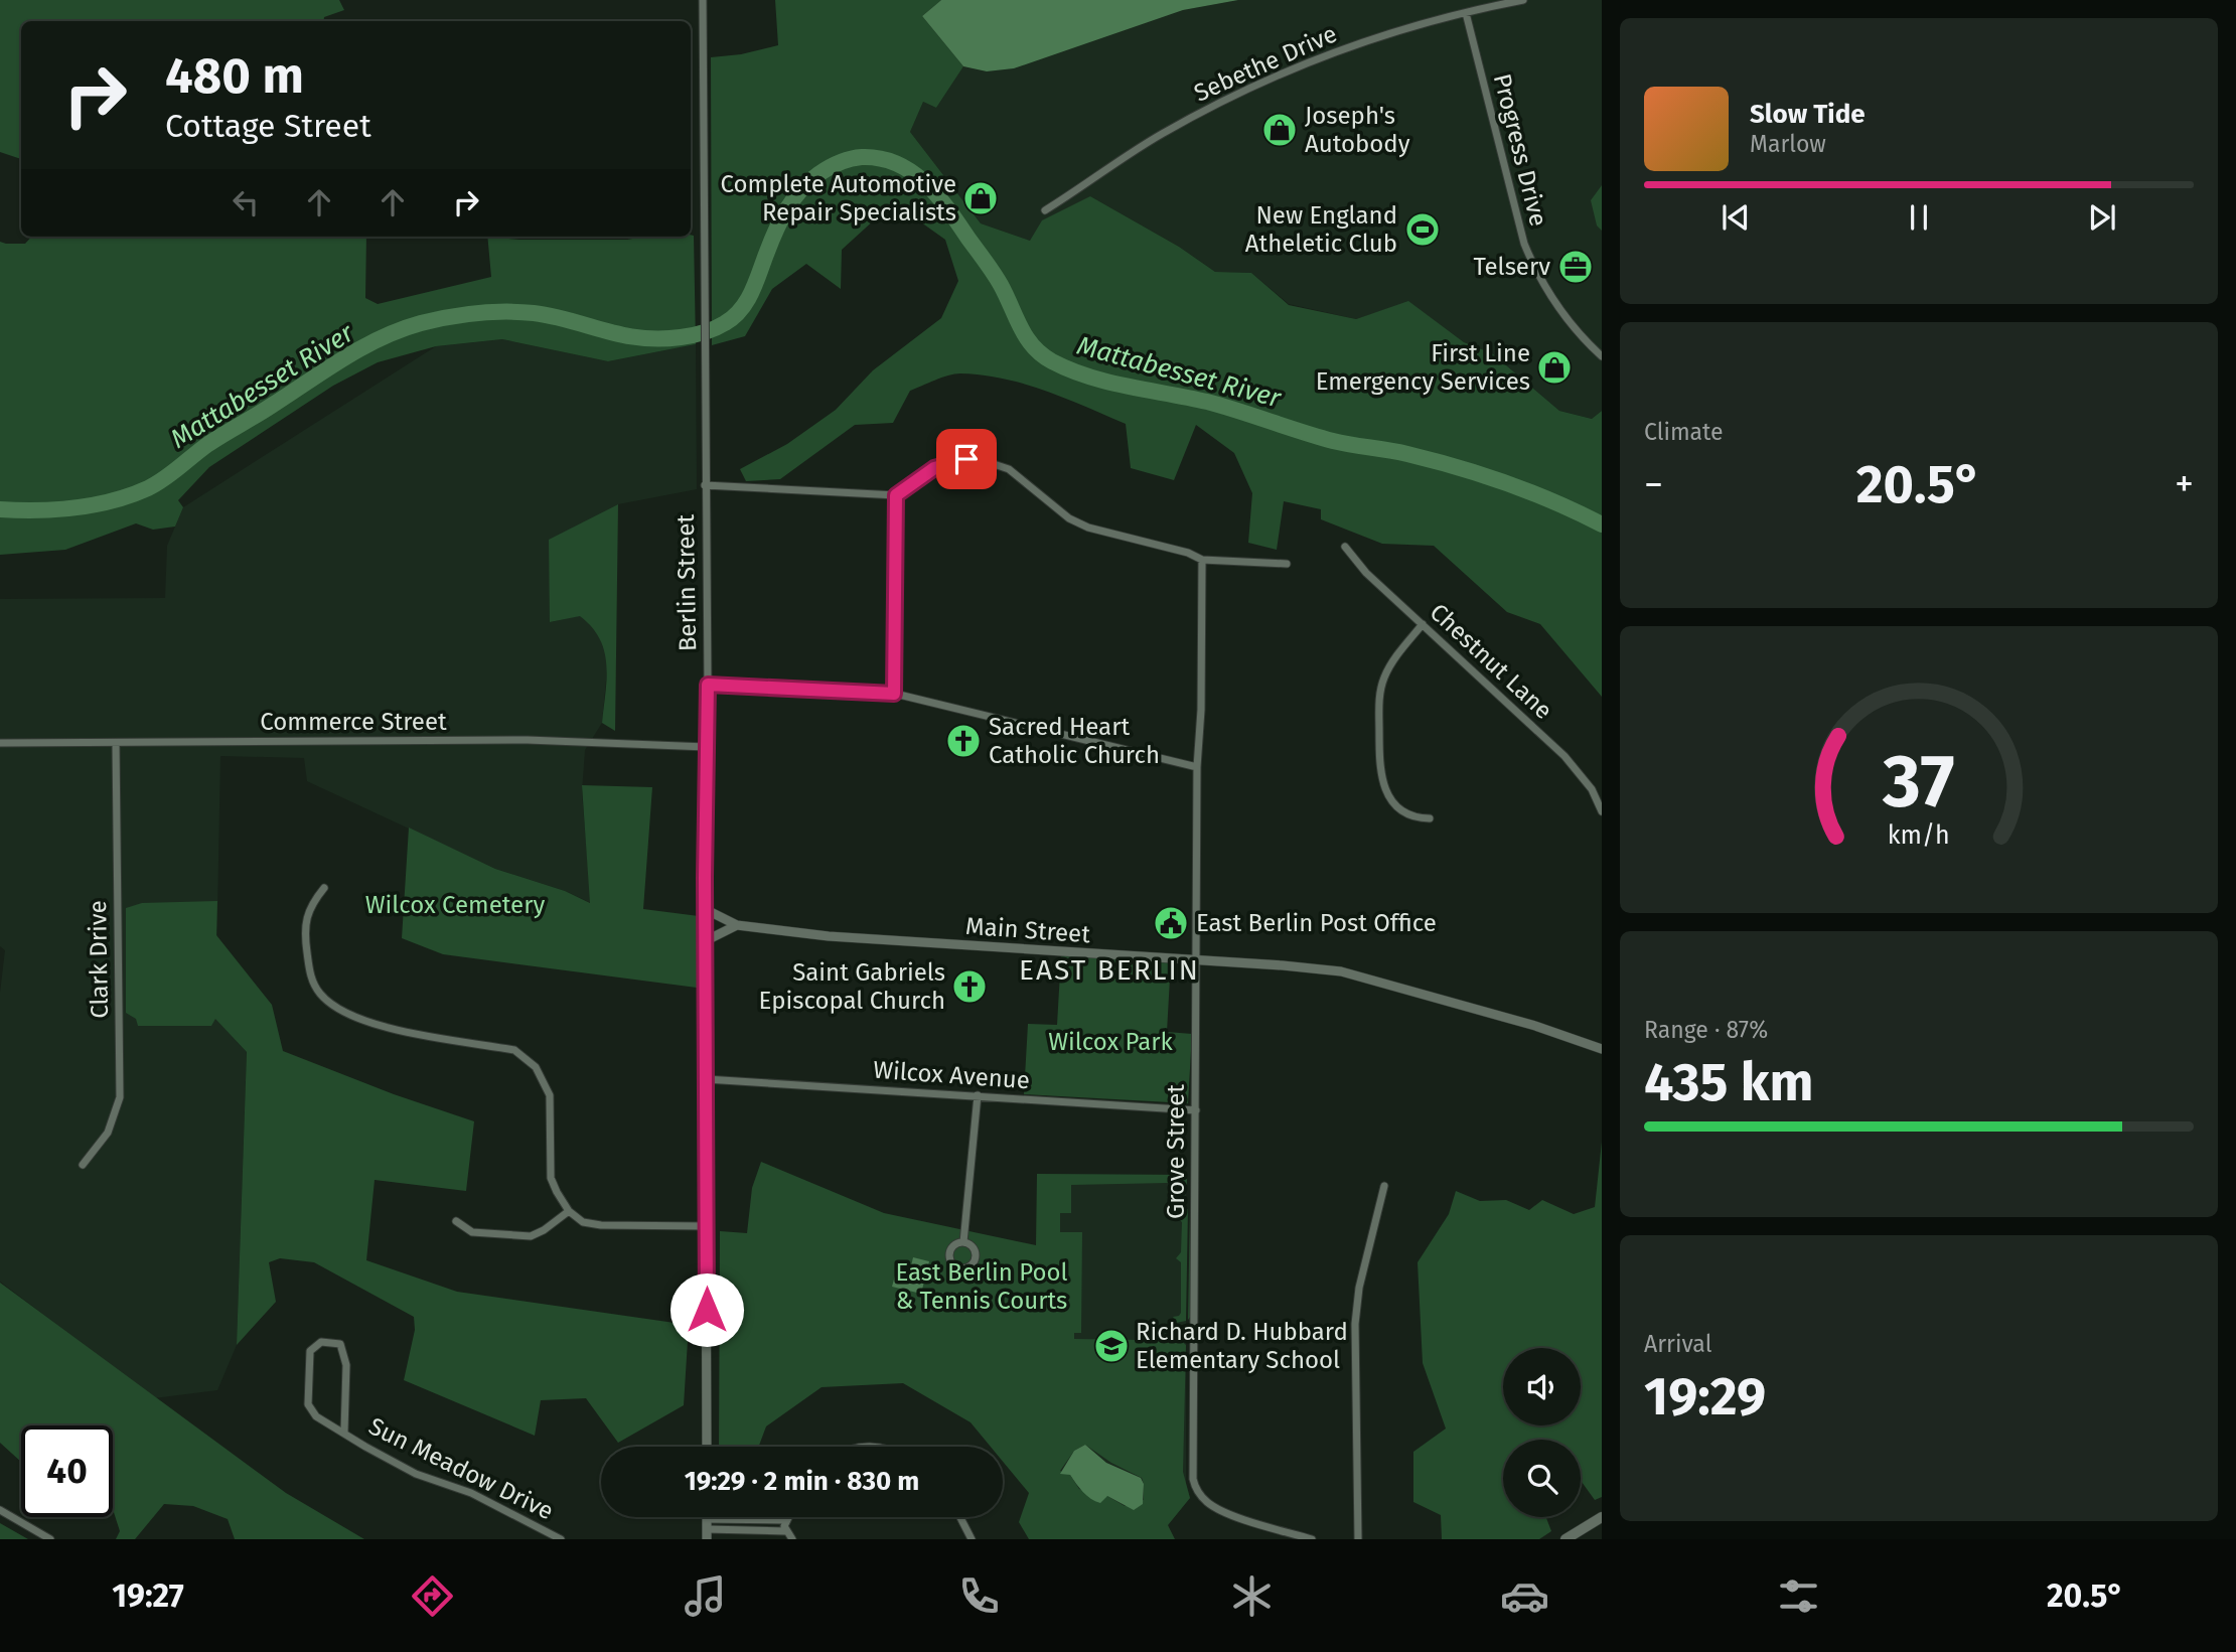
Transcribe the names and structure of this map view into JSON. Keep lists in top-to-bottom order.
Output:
{
  "streets": {
    "street": [
      "Sebethe Drive",
      "Progress Drive",
      "Berlin Street",
      "Chestnut Lane",
      "Commerce Street",
      "Main Street",
      "Clark Drive",
      "Wilcox Avenue",
      "Grove Street",
      "Sun Meadow Drive"
    ]
  },
  "crossings": [
    ["Sebethe Drive", "Progress Drive"],
    ["Berlin Street", "Commerce Street"],
    ["Berlin Street", "Main Street"],
    ["Berlin Street", "Wilcox Avenue"],
    ["Commerce Street", "Clark Drive"],
    ["Main Street", "Grove Street"],
    ["Wilcox Avenue", "Grove Street"]
  ],
  "districts": ["EAST BERLIN"],
  "water": ["Mattabesset River"],
  "parks": ["Wilcox Cemetery", "Wilcox Park", "East Berlin Pool & Tennis Courts"],
  "places": {
    "shop": ["Joseph's Autobody", "Complete Automotive Repair Specialists", "First Line Emergency Services"],
    "sports": ["New England Atheletic Club"],
    "office": ["Telserv"],
    "church": ["Sacred Heart Catholic Church", "Saint Gabriels Episcopal Church"],
    "public building": ["East Berlin Post Office"],
    "school or university": ["Richard D. Hubbard Elementary School"]
  },
  "page": {
    "turn": ["480 m", "Cottage Street"],
    "song": ["Slow Tide", "Marlow"],
    "tile": [
      "Climate",
      ["Range · 87%", "435 km"],
      ["Arrival", "19:29"]
    ],
    "heat": ["−", "20.5°", "+"],
    "limit": "40",
    "trip": "19:29 · 2 min · 830 m",
    "tabs": ["19:27", "20.5°"],
    "gauge": ["37", "km/h"]
  }
}
